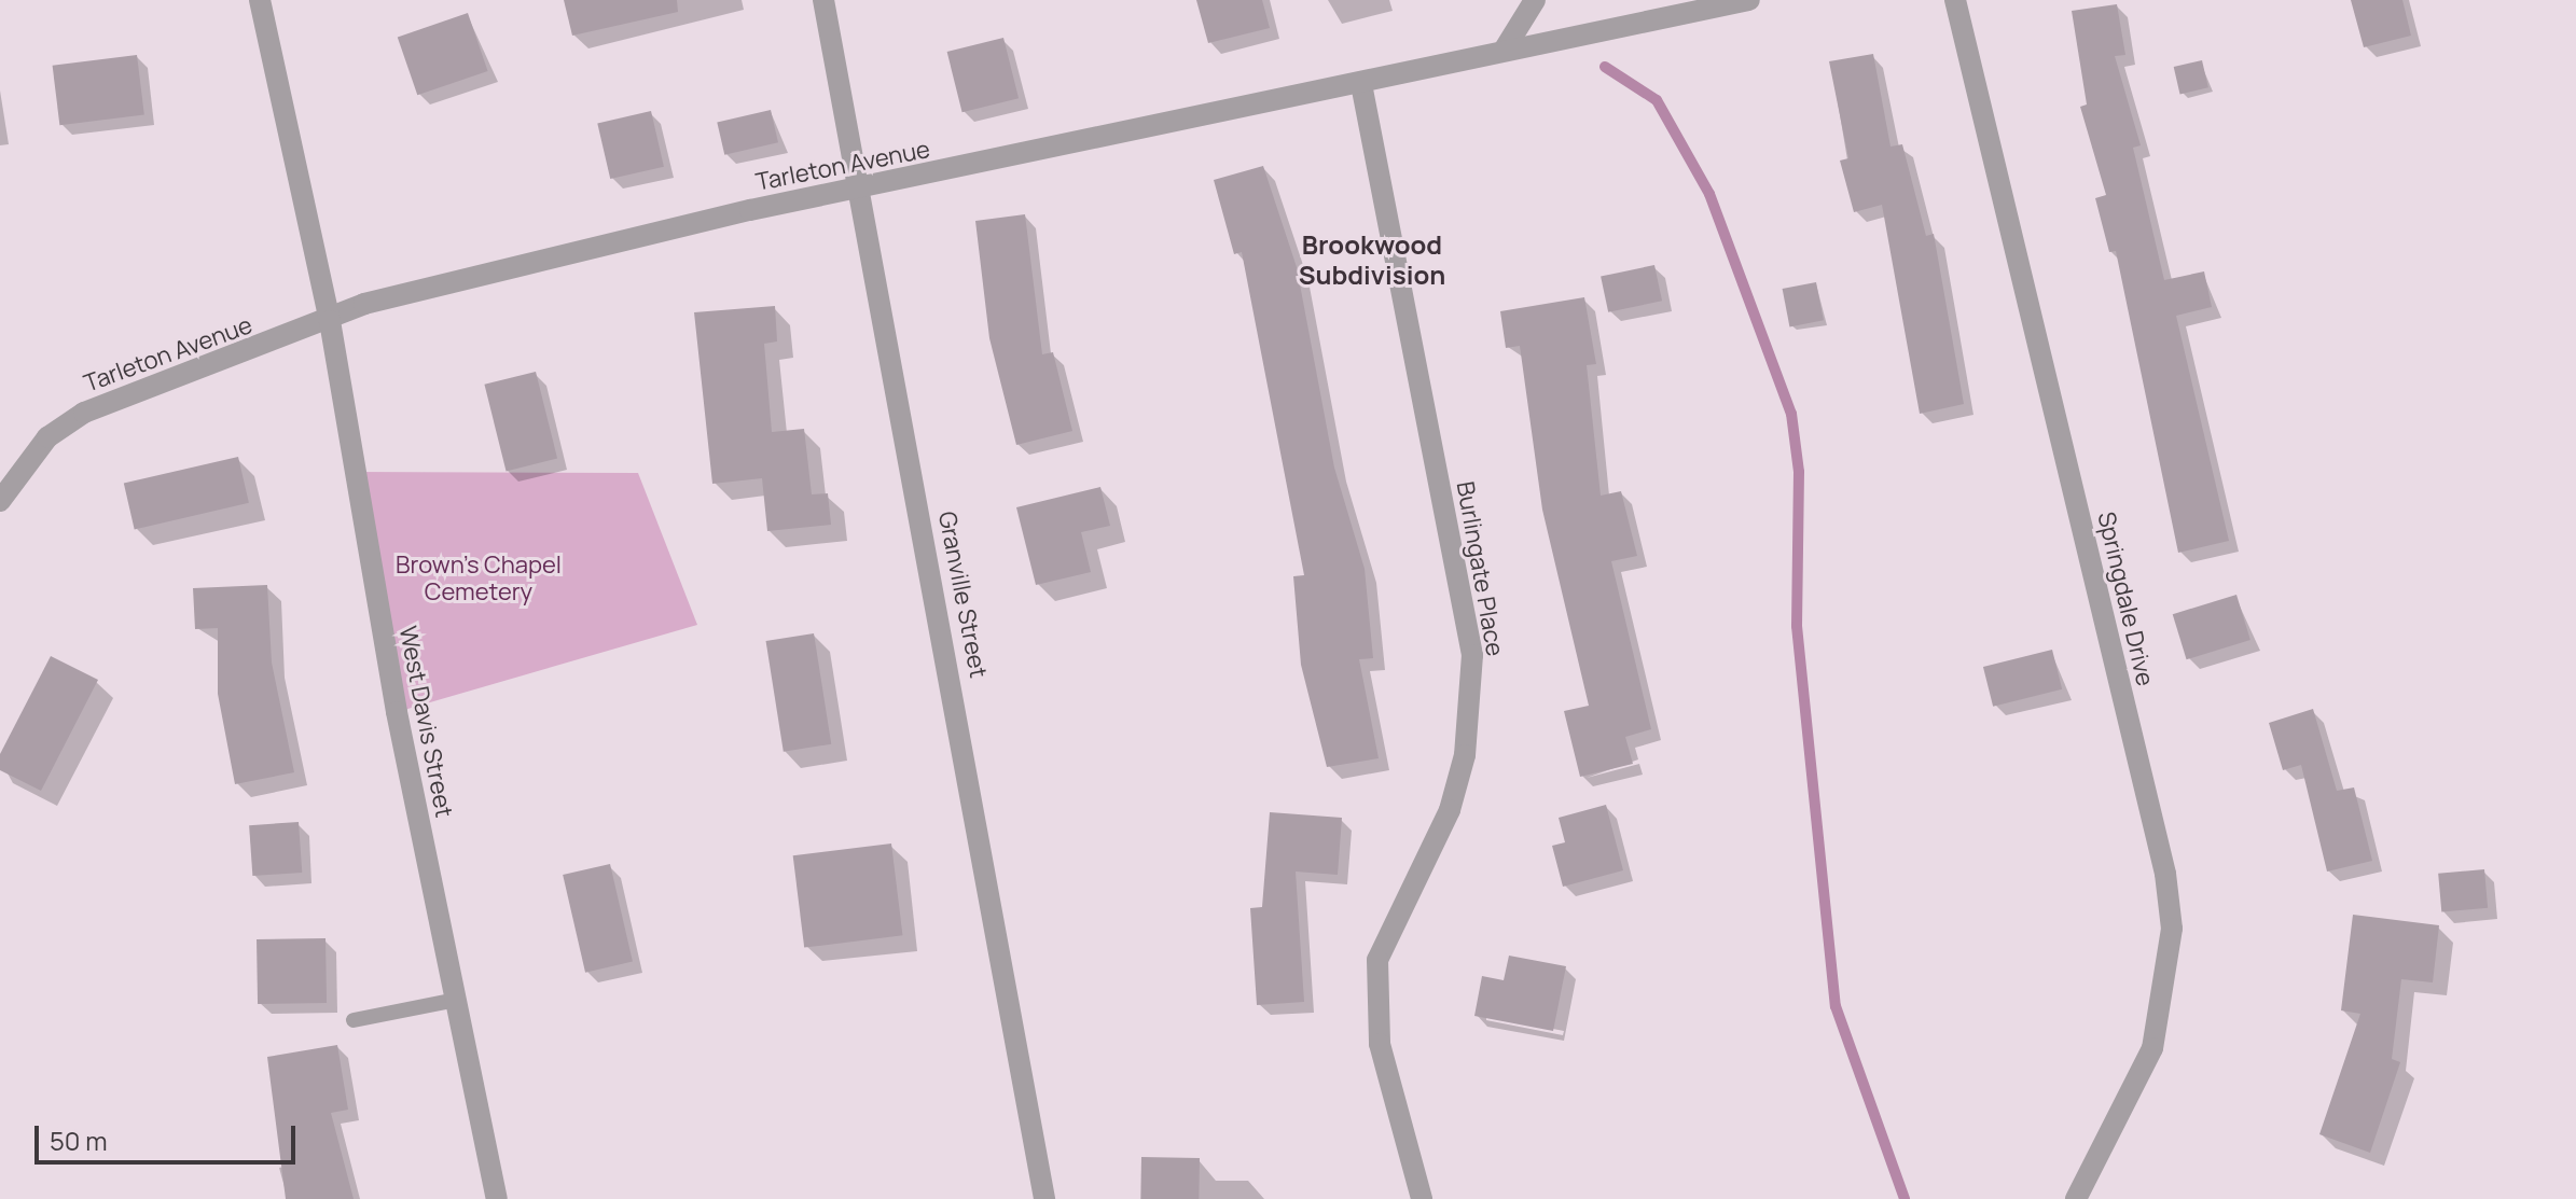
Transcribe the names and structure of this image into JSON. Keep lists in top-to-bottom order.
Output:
{
  "streets": {
    "street": [
      "Tarleton Avenue",
      "Burlingate Place",
      "Granville Street",
      "Springdale Drive",
      "West Davis Street"
    ]
  },
  "crossings": [
    ["Tarleton Avenue", "Burlingate Place"],
    ["Tarleton Avenue", "Granville Street"],
    ["Tarleton Avenue", "West Davis Street"]
  ],
  "districts": ["Brookwood Subdivision"],
  "parks": ["Brown's Chapel Cemetery"],
  "scale_bar": "50 m"
}
